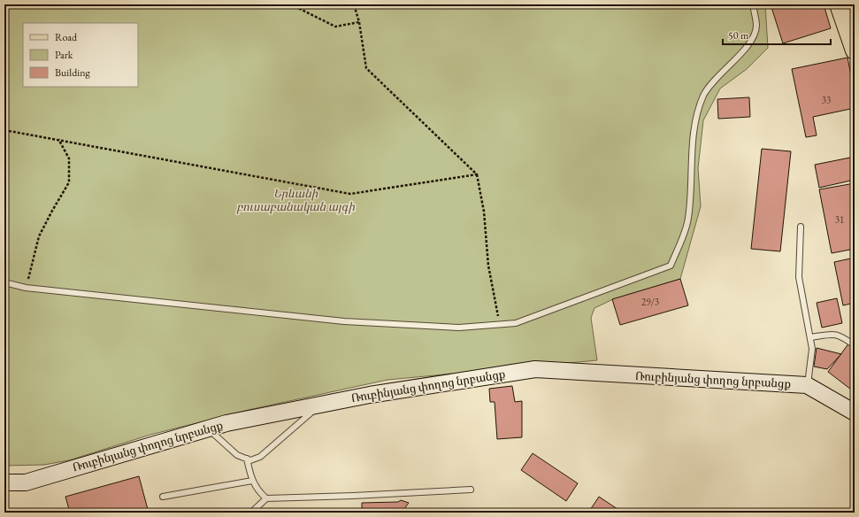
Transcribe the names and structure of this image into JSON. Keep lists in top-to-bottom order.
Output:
{
  "streets": {
    "street": ["Ռուբինյանց փողոց նրբանցք"]
  },
  "parks": ["Երևանի բուսաբանական այգի"],
  "house_numbers": ["33", "31", "29/3"],
  "legend": ["Road", "Park", "Building"],
  "scale_bar": "50 m"
}
